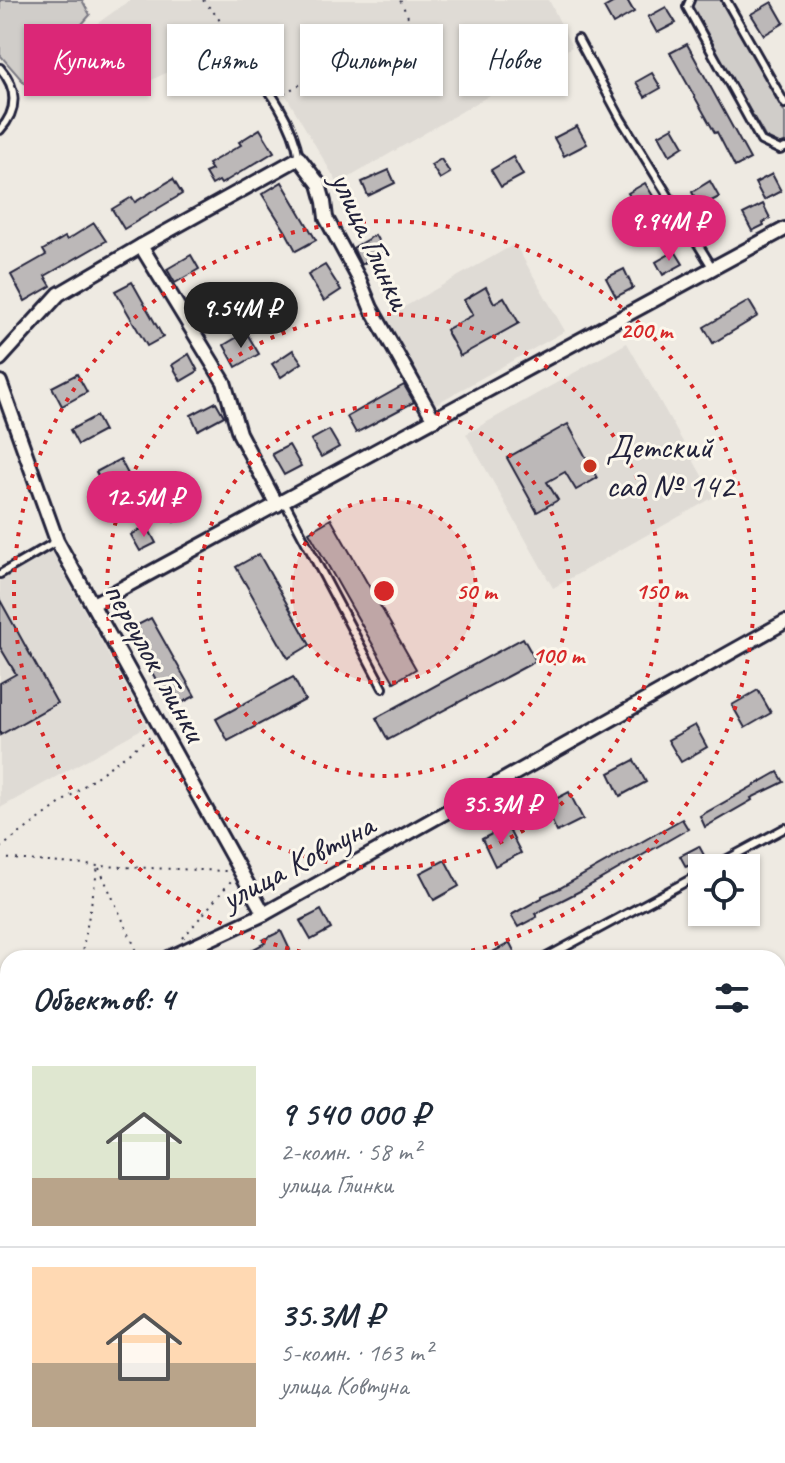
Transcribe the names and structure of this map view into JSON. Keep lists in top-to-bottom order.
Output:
{
  "streets": {
    "street": ["улица Глинки", "переулок Глинки", "улица Ковтуна"]
  },
  "crossings": [
    ["переулок Глинки", "улица Ковтуна"]
  ],
  "places": ["Детский сад № 142"],
  "page": {
    "chip": [
      "Купить",
      "Снять",
      "Фильтры",
      "Новое"
    ],
    "price": [
      "9.94M ₽",
      "9.54M ₽",
      "12.5M ₽",
      "35.3M ₽"
    ],
    "heading": "Объектов: 4",
    "list": [
      {
        "name": "9 540 000 ₽",
        "note": "2-комн. · 58 m² · улица Глинки"
      },
      {
        "name": "35.3M ₽",
        "note": "5-комн. · 163 m² · улица Ковтуна"
      }
    ]
  },
  "rings": [
    "200 m",
    "50 m",
    "150 m",
    "100 m"
  ]
}
